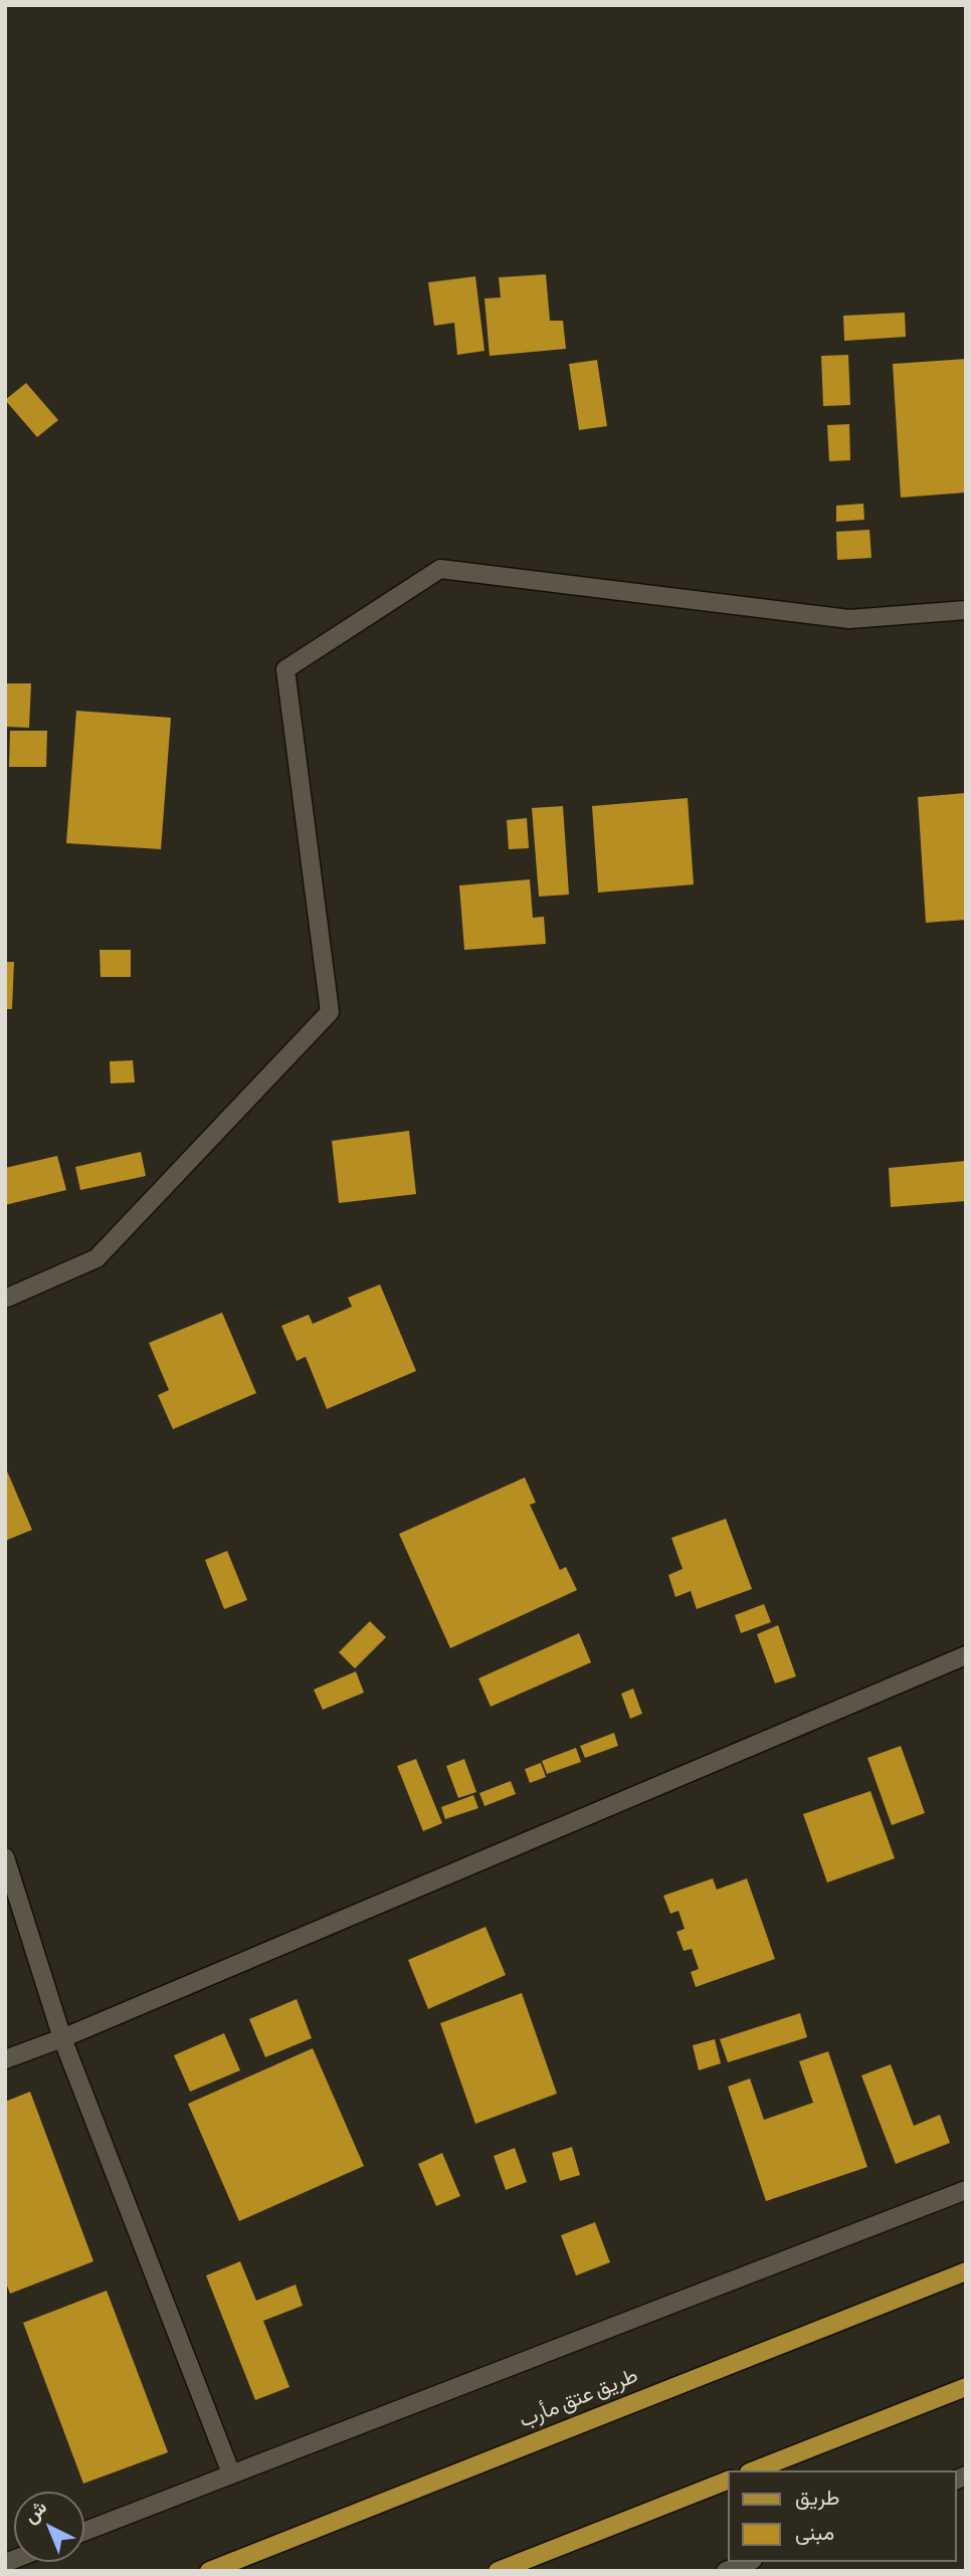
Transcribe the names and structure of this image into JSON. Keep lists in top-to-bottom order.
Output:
{
  "streets": {
    "main road": ["طريق عتق مأرب"]
  },
  "legend": ["طريق", "مبنى"],
  "north": "top left"
}
